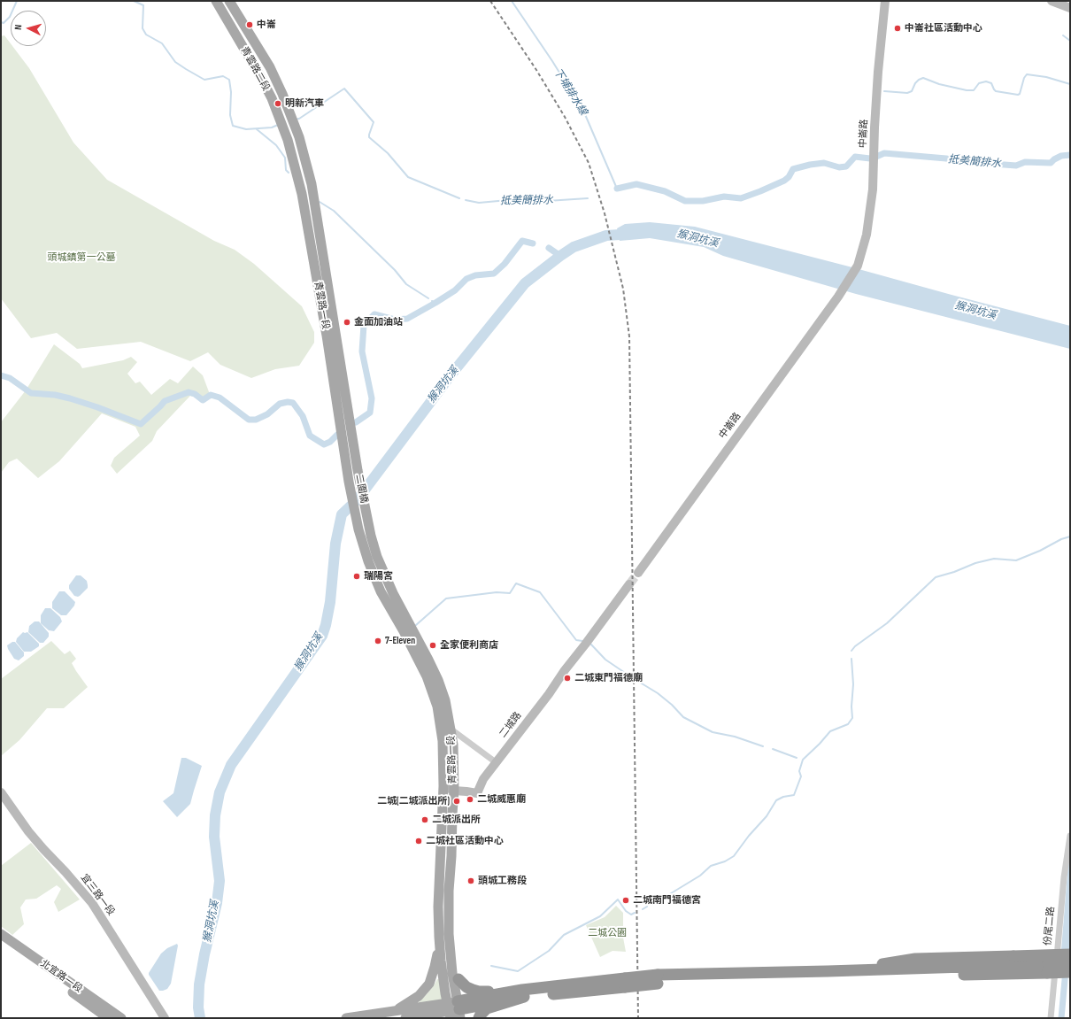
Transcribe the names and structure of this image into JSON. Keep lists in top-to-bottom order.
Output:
{
  "streets": {
    "main road": [
      "青雲路二段",
      "青雲路一段",
      "二圍橋",
      "北宜路一段"
    ],
    "street": [
      "中崙路",
      "二城路",
      "宜三路一段",
      "份尾二路"
    ]
  },
  "crossings": [
    ["青雲路二段", "青雲路一段"],
    ["青雲路一段", "二圍橋"],
    ["青雲路一段", "二城路"]
  ],
  "water": ["下埔排水線", "抵美簡排水", "猴洞坑溪"],
  "parks": ["頭城鎮第一公墓", "二城公園"],
  "places": [
    "中崙",
    "中崙社區活動中心",
    "明新汽車",
    "金面加油站",
    "瑞陽宮",
    "7-Eleven",
    "全家便利商店",
    "二城東門福德廟",
    "二城威惠廟",
    "二城(二城派出所)",
    "二城派出所",
    "二城社區活動中心",
    "頭城工務段",
    "二城南門福德宮"
  ],
  "north": "left"
}
